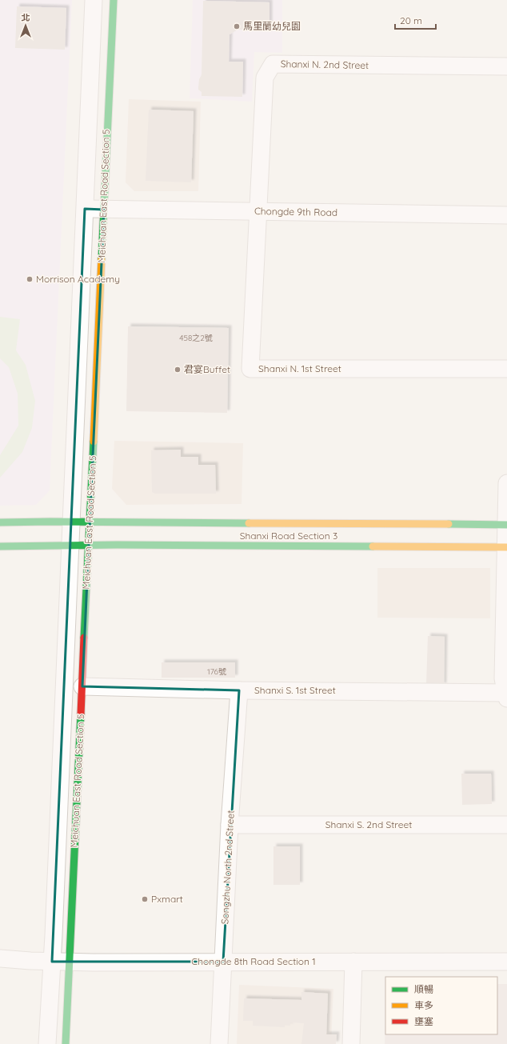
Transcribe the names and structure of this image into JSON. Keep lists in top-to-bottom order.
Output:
{
  "streets": {
    "street": [
      "Shanxi N. 2nd Street",
      "Meichuan East Road Section 5",
      "Chongde 9th Road",
      "Shanxi N. 1st Street",
      "Shanxi Road Section 3",
      "Shanxi S. 1st Street",
      "Shanxi S. 2nd Street",
      "Songzhu North 2nd Street",
      "Chongde 8th Road Section 1"
    ]
  },
  "crossings": [
    ["Shanxi N. 2nd Street", "Chongde 9th Road"],
    ["Shanxi N. 2nd Street", "Shanxi N. 1st Street"],
    ["Meichuan East Road Section 5", "Chongde 9th Road"],
    ["Meichuan East Road Section 5", "Shanxi Road Section 3"],
    ["Meichuan East Road Section 5", "Shanxi S. 1st Street"],
    ["Meichuan East Road Section 5", "Chongde 8th Road Section 1"],
    ["Chongde 9th Road", "Shanxi N. 1st Street"],
    ["Shanxi S. 1st Street", "Songzhu North 2nd Street"],
    ["Shanxi S. 2nd Street", "Songzhu North 2nd Street"],
    ["Songzhu North 2nd Street", "Chongde 8th Road Section 1"]
  ],
  "places": [
    "馬里蘭幼兒園",
    "Morrison Academy",
    "君宴Buffet",
    "Pxmart"
  ],
  "house_numbers": ["458之2號", "176號"],
  "legend": ["順暢", "車多", "壅塞"],
  "scale_bar": "20 m",
  "north": "top"
}
